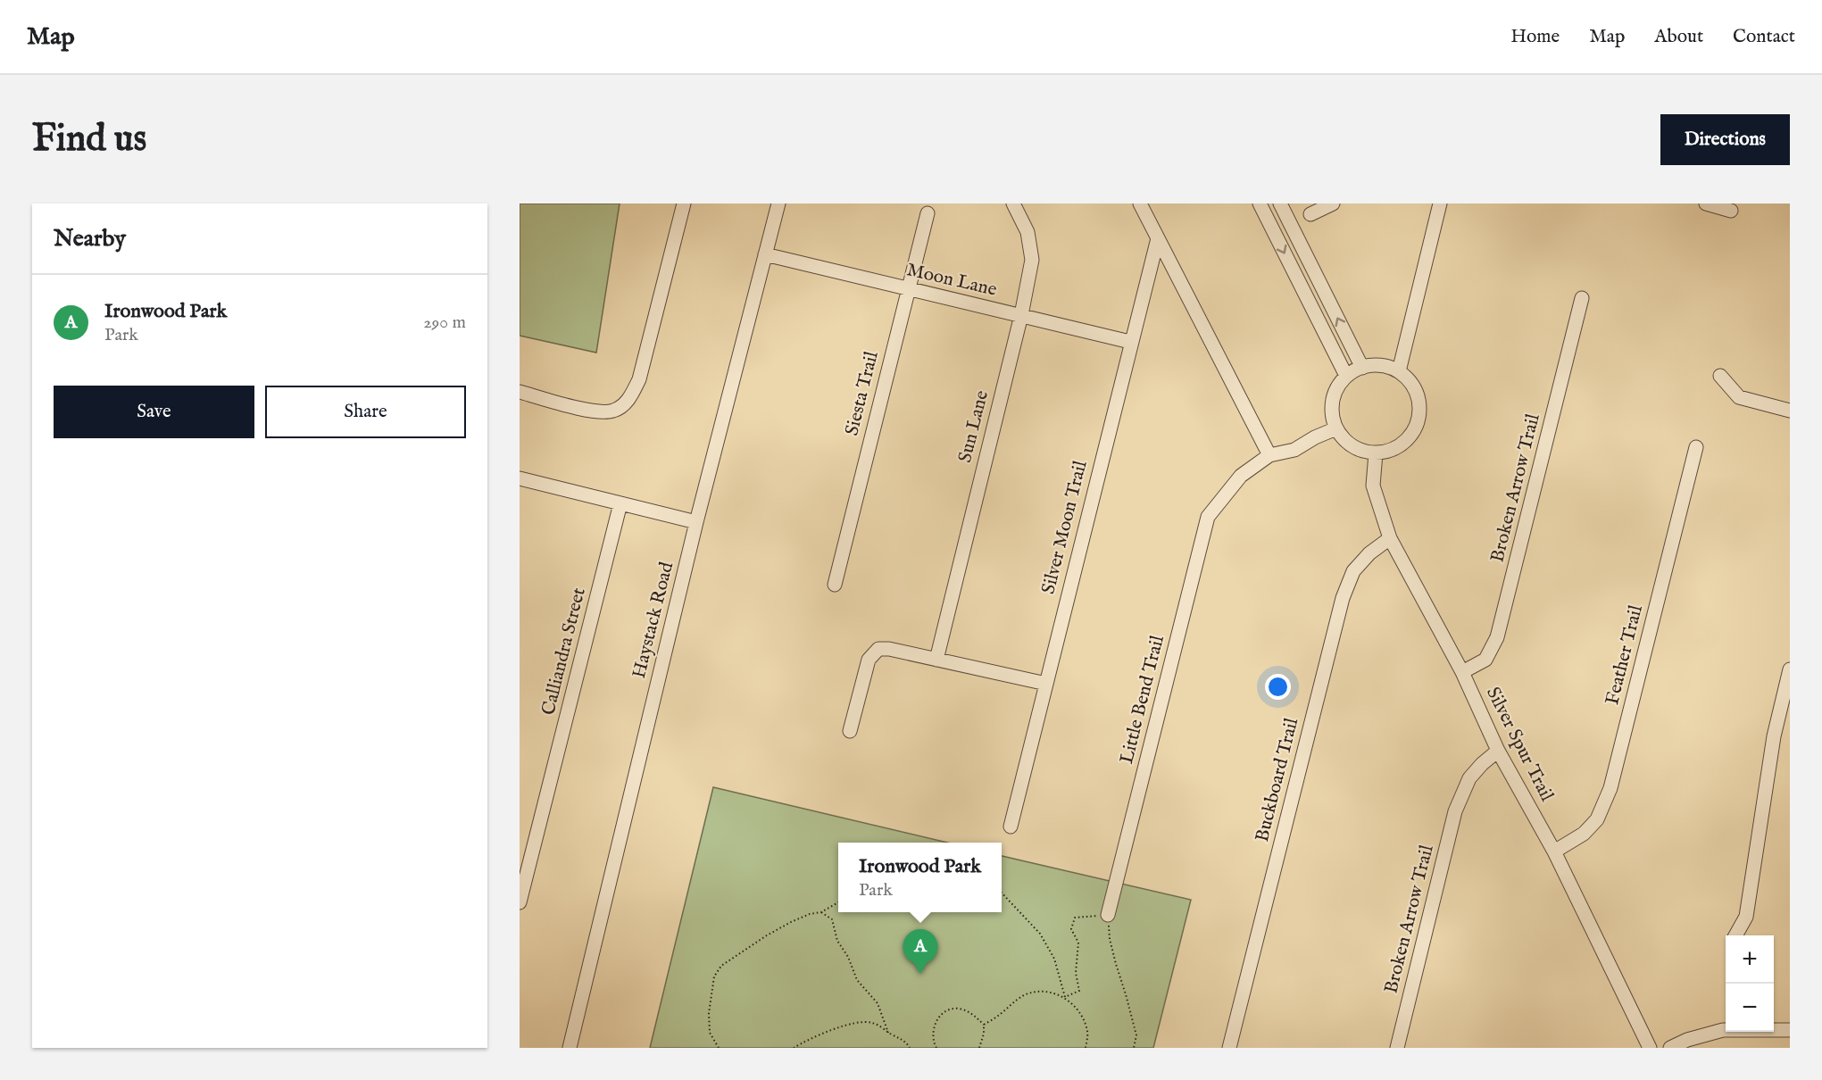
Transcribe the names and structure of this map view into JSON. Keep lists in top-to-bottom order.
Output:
{
  "streets": {
    "street": [
      "Moon Lane",
      "Siesta Trail",
      "Sun Lane",
      "Broken Arrow Trail",
      "Silver Moon Trail",
      "Haystack Road",
      "Calliandra Street",
      "Feather Trail",
      "Little Bend Trail",
      "Silver Spur Trail",
      "Buckboard Trail"
    ]
  },
  "crossings": [
    ["Moon Lane", "Siesta Trail"],
    ["Moon Lane", "Sun Lane"],
    ["Moon Lane", "Silver Moon Trail"],
    ["Moon Lane", "Haystack Road"],
    ["Broken Arrow Trail", "Silver Spur Trail"],
    ["Feather Trail", "Silver Spur Trail"],
    ["Little Bend Trail", "Silver Spur Trail"],
    ["Silver Spur Trail", "Buckboard Trail"]
  ],
  "page": {
    "header": "Map",
    "nav": [
      "Home",
      "Map",
      "About",
      "Contact"
    ],
    "buttons": [
      "Directions",
      ["Save", "Share"]
    ],
    "title": "Find us",
    "heading": "Nearby",
    "list": [
      {
        "mark": "A",
        "name": "Ironwood Park",
        "note": "Park",
        "value": "290 m"
      }
    ],
    "popup": ["Ironwood Park", "Park"],
    "pins": "A",
    "map_buttons": ["+", "−"]
  }
}
